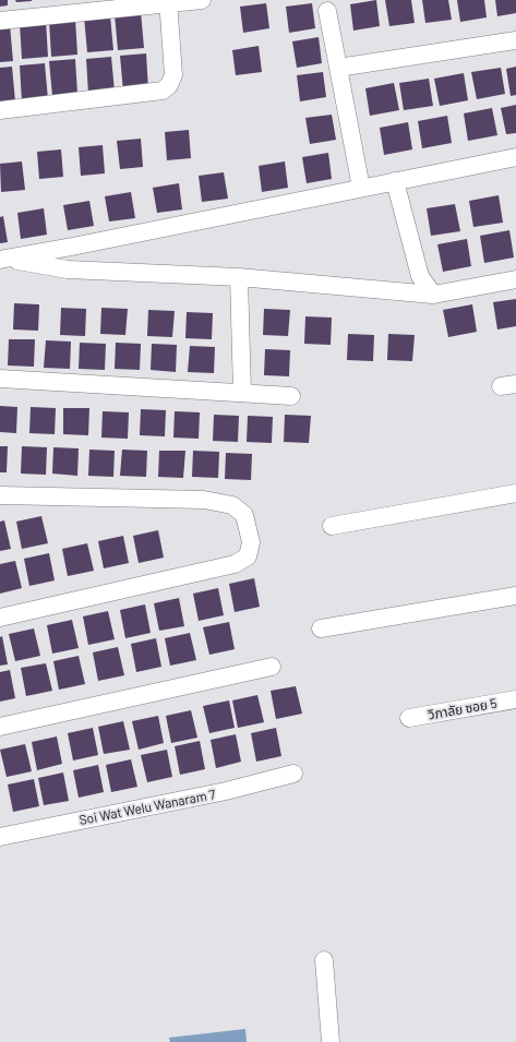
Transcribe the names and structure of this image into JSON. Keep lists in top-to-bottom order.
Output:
{
  "streets": {
    "street": ["วิภาลัย ซอย 5", "Soi Wat Welu Wanaram 7"]
  }
}
